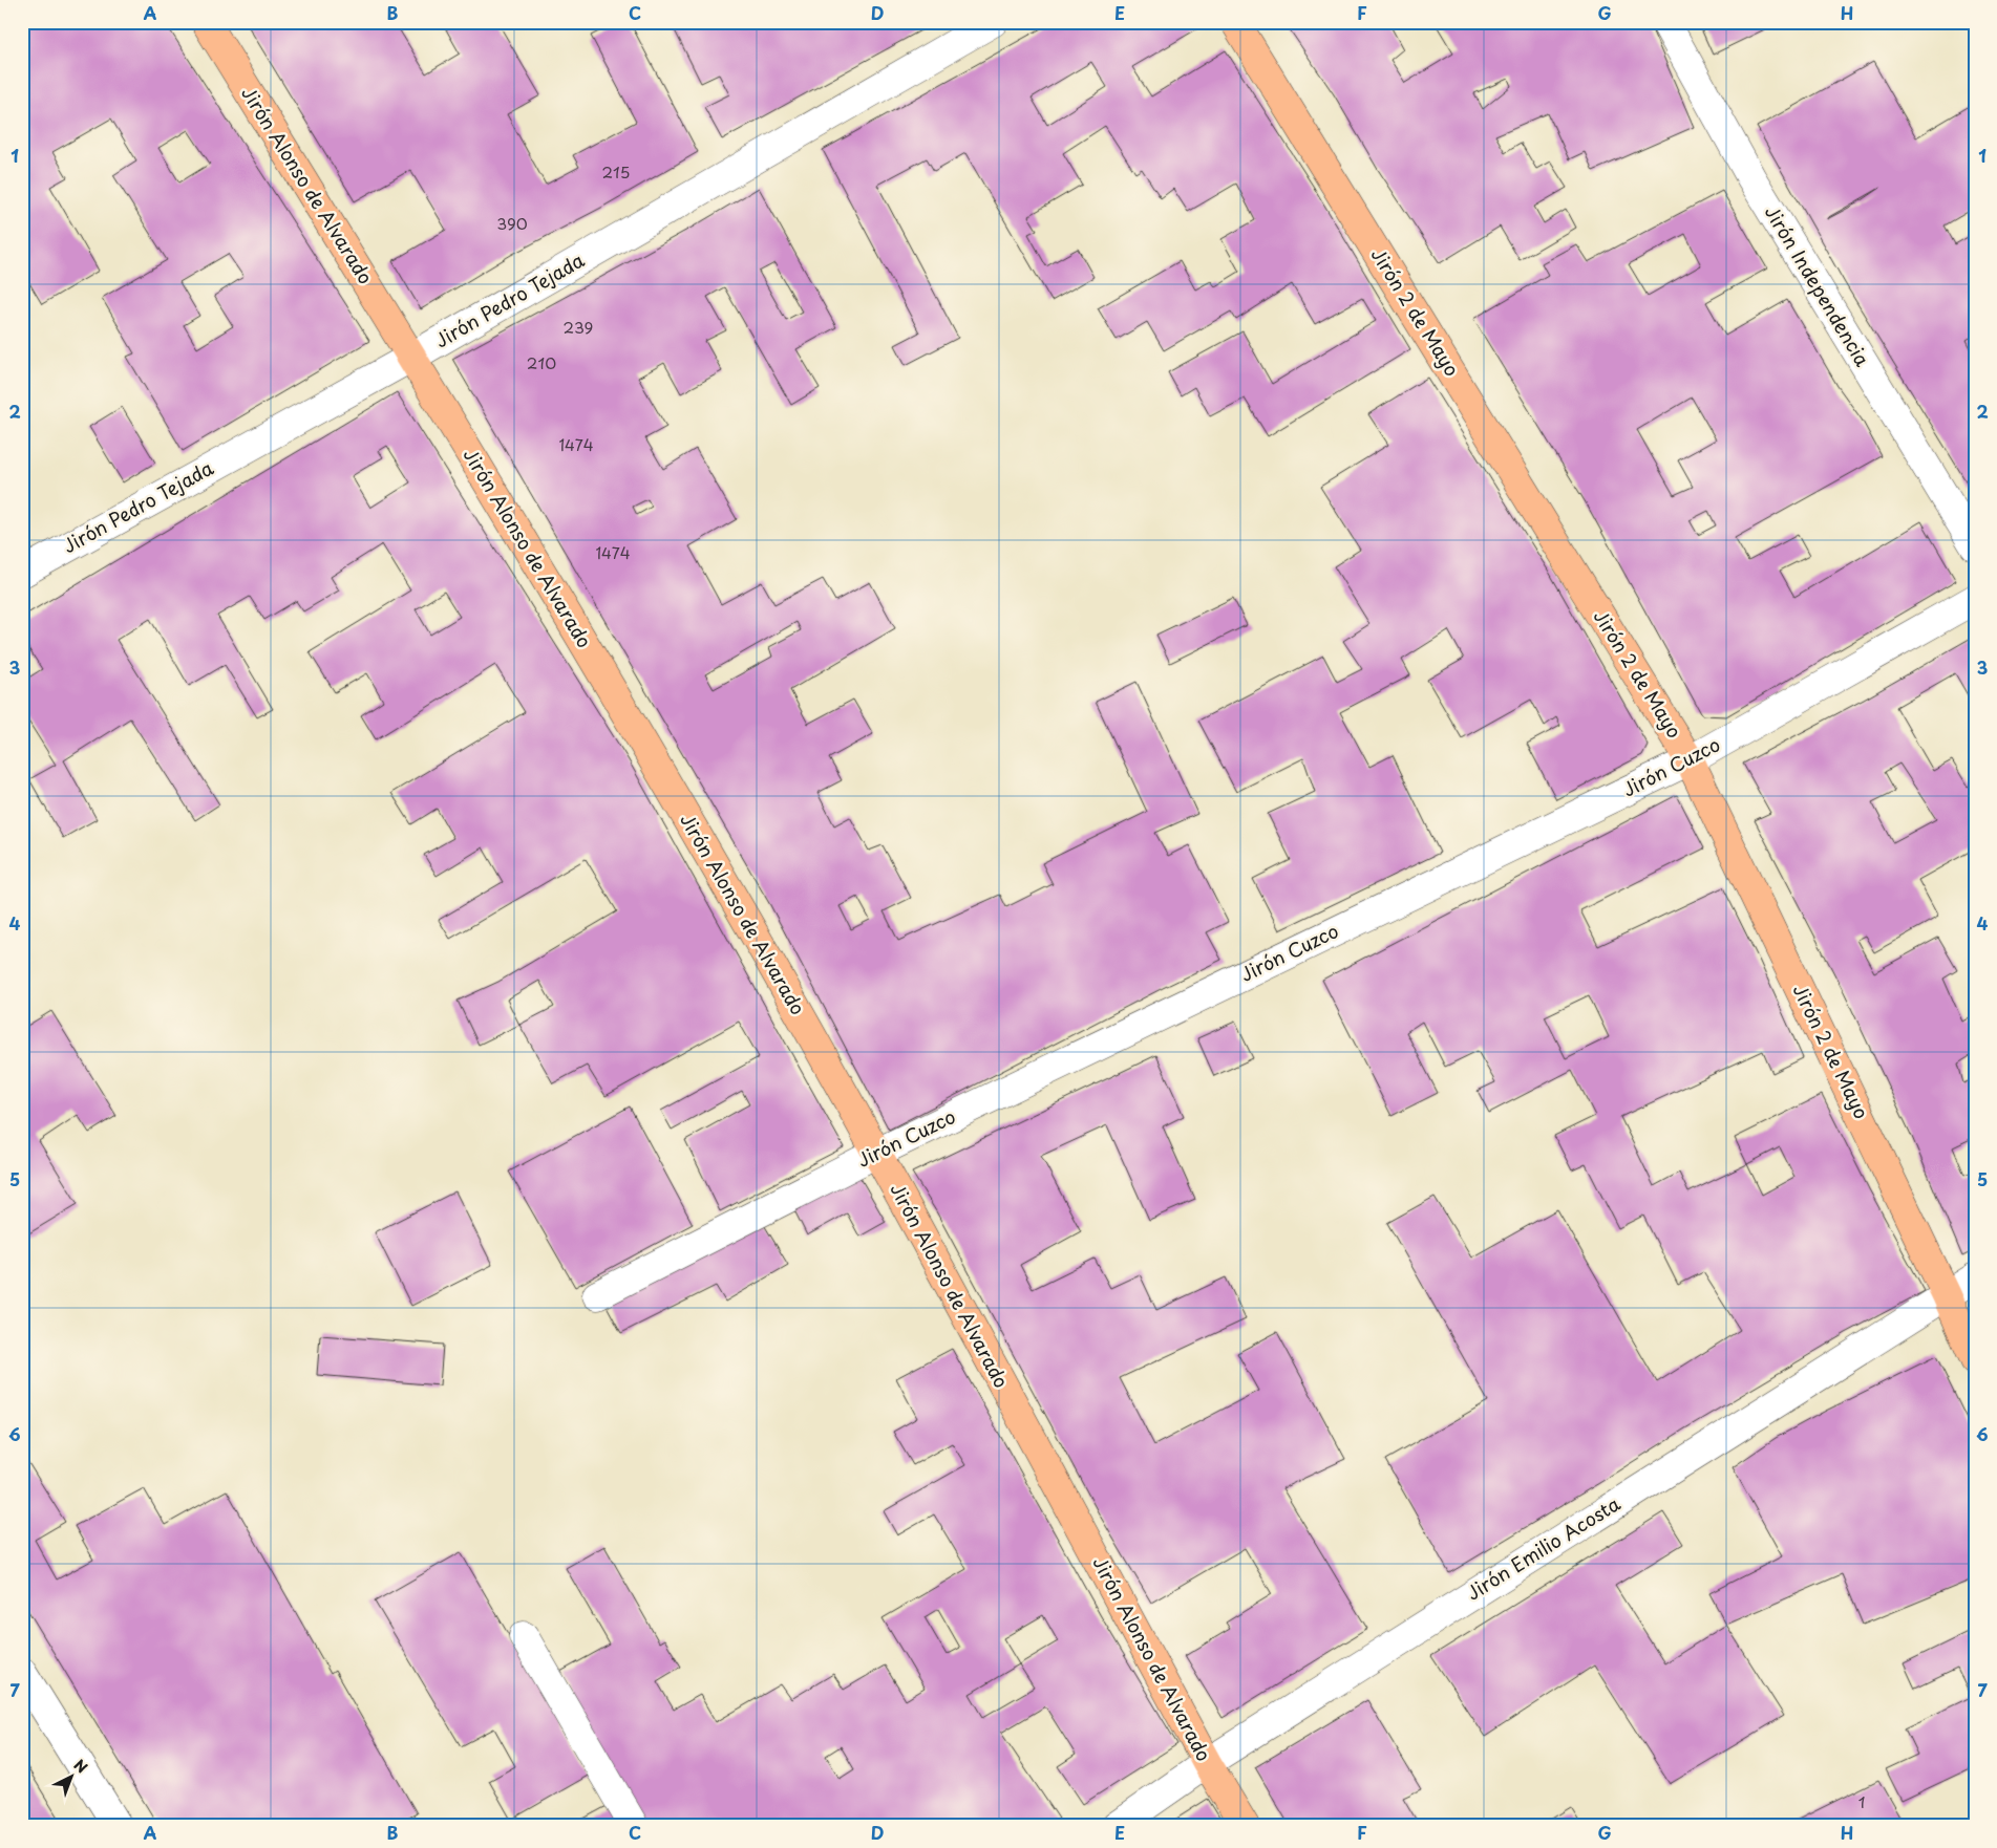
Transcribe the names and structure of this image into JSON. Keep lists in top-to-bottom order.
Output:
{
  "streets": {
    "main road": ["Jirón Alonso de Alvarado", "Jirón 2 de Mayo"],
    "street": [
      "Jirón Independencia",
      "Jirón Pedro Tejada",
      "Jirón Cuzco",
      "Jirón Emilio Acosta"
    ]
  },
  "crossings": [
    ["Jirón Alonso de Alvarado", "Jirón Pedro Tejada"],
    ["Jirón Alonso de Alvarado", "Jirón Cuzco"],
    ["Jirón Alonso de Alvarado", "Jirón Emilio Acosta"],
    ["Jirón 2 de Mayo", "Jirón Cuzco"],
    ["Jirón 2 de Mayo", "Jirón Emilio Acosta"]
  ],
  "house_numbers": [
    "215",
    "390",
    "239",
    "210",
    "1474",
    "1474",
    "1"
  ],
  "north": "top right",
  "grid": {
    "columns": [
      "A",
      "B",
      "C",
      "D",
      "E",
      "F",
      "G",
      "H"
    ],
    "rows": [
      "1",
      "2",
      "3",
      "4",
      "5",
      "6",
      "7"
    ]
  }
}
